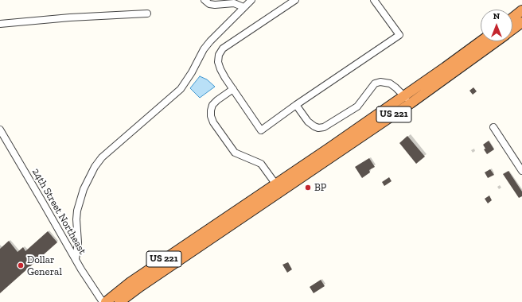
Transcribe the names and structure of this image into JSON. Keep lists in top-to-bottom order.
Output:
{
  "streets": {
    "highway": ["US 221"],
    "street": ["24th Street Northeast"]
  },
  "places": ["BP", "Dollar General"],
  "north": "top"
}
